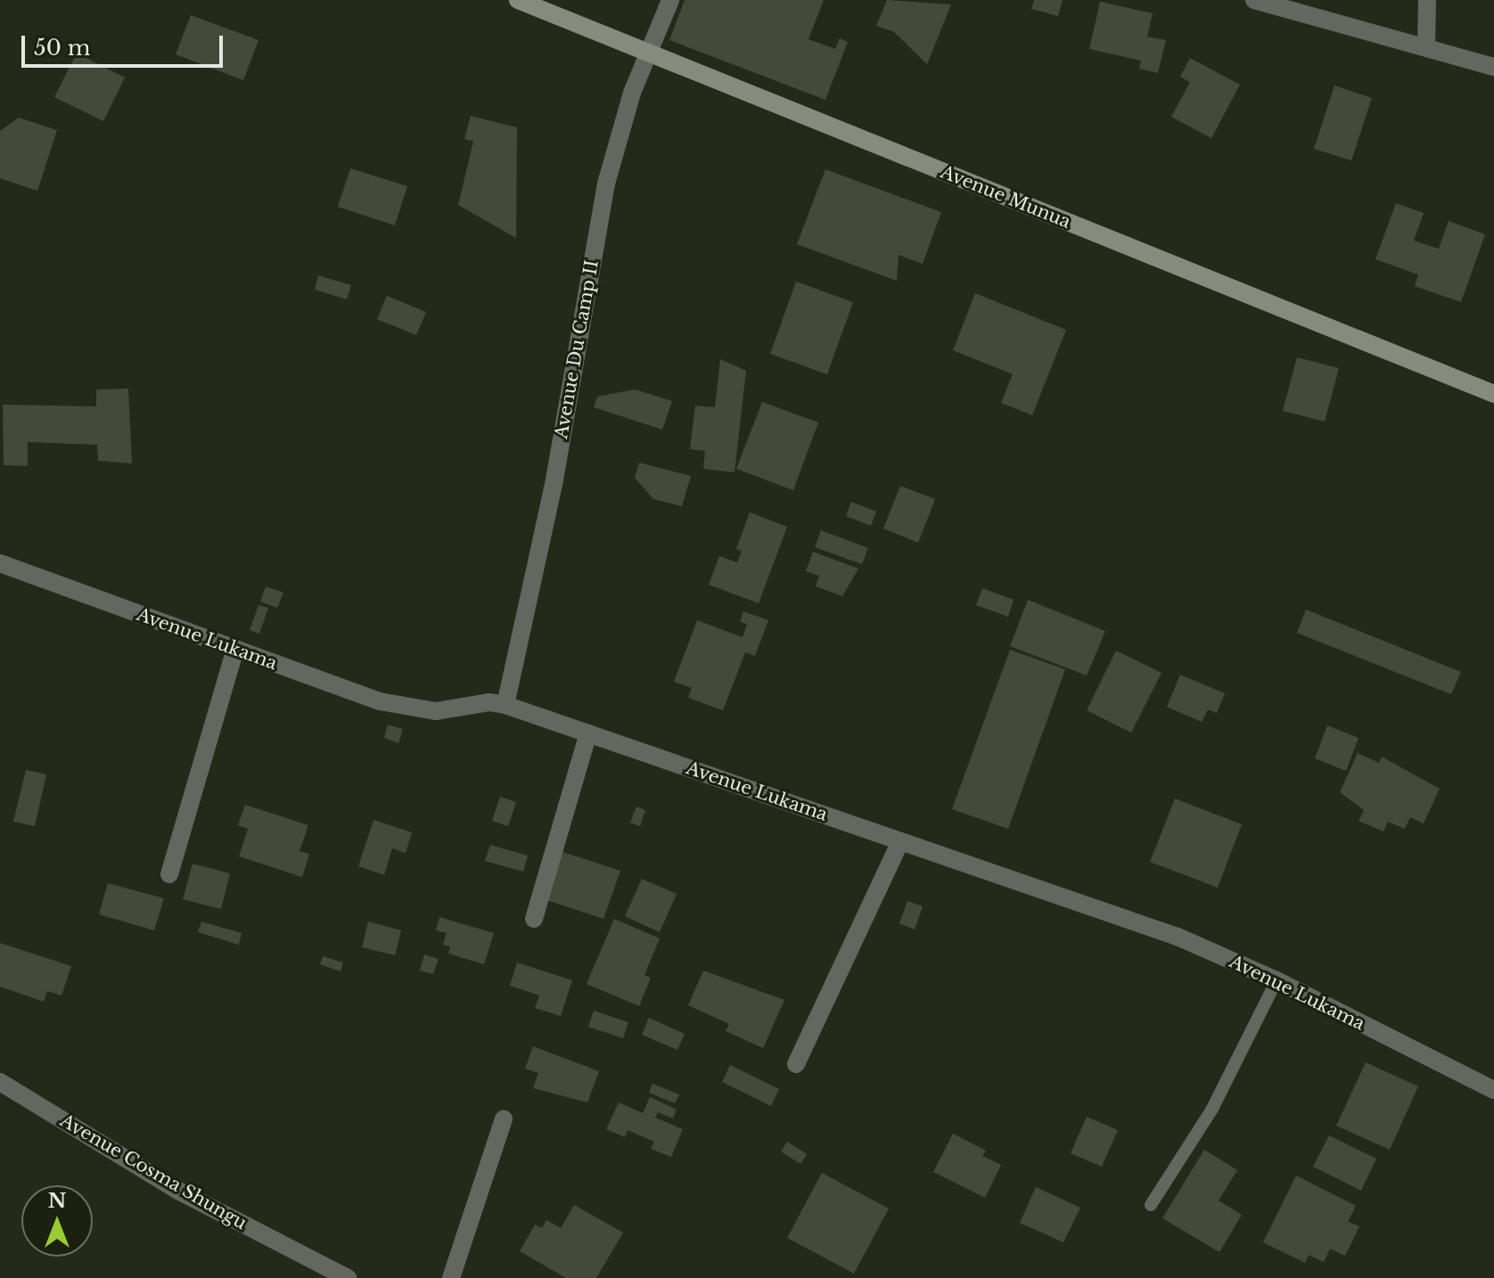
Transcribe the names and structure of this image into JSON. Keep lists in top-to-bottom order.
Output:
{
  "streets": {
    "main road": ["Avenue Munua"],
    "street": ["Avenue Du Camp II", "Avenue Lukama", "Avenue Cosma Shungu"]
  },
  "crossings": [
    ["Avenue Munua", "Avenue Du Camp II"],
    ["Avenue Du Camp II", "Avenue Lukama"]
  ],
  "scale_bar": "50 m",
  "north": "top"
}
